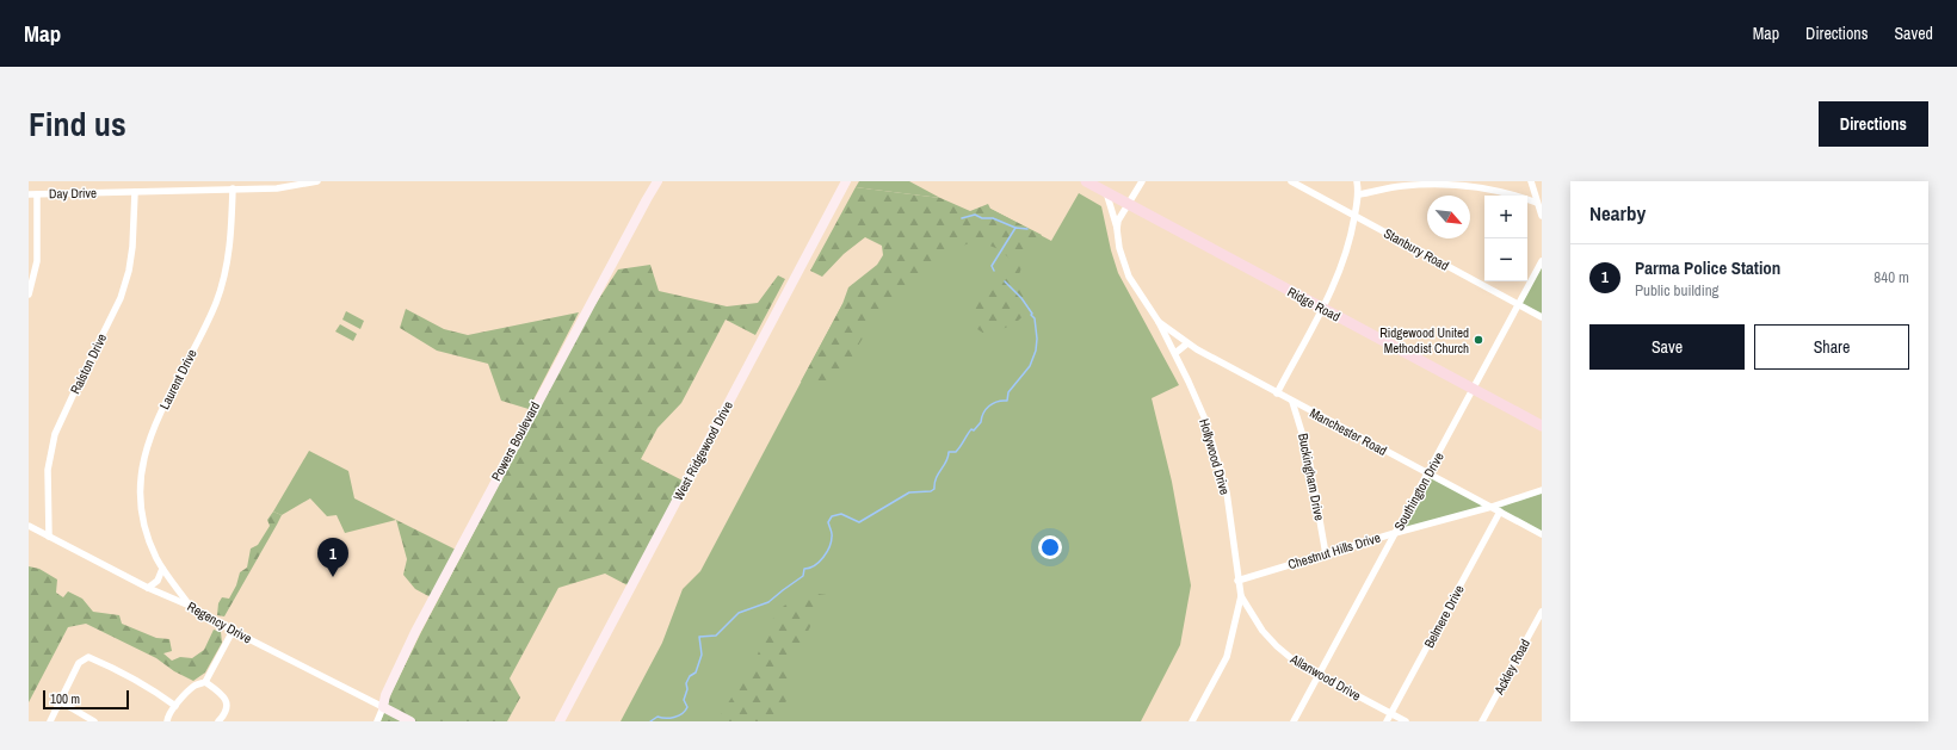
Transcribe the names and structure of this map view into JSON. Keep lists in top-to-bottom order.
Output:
{
  "streets": {
    "main road": ["Ridge Road"],
    "street": [
      "Day Drive",
      "Stanbury Road",
      "Ralston Drive",
      "Laurent Drive",
      "Manchester Road",
      "Powers Boulevard",
      "West Ridgewood Drive",
      "Hollywood Drive",
      "Buckingham Drive",
      "Southington Drive",
      "Chestnut Hills Drive",
      "Belmere Drive",
      "Regency Drive",
      "Ackley Road",
      "Allanwood Drive"
    ]
  },
  "crossings": [
    ["Day Drive", "Ralston Drive"],
    ["Day Drive", "Laurent Drive"],
    ["Stanbury Road", "Southington Drive"],
    ["Ridge Road", "Hollywood Drive"],
    ["Ridge Road", "Southington Drive"],
    ["Ralston Drive", "Regency Drive"],
    ["Laurent Drive", "Regency Drive"],
    ["Manchester Road", "Hollywood Drive"],
    ["Manchester Road", "Buckingham Drive"],
    ["Manchester Road", "Southington Drive"],
    ["Manchester Road", "Chestnut Hills Drive"],
    ["Manchester Road", "Belmere Drive"],
    ["Powers Boulevard", "Regency Drive"],
    ["Hollywood Drive", "Chestnut Hills Drive"],
    ["Hollywood Drive", "Allanwood Drive"],
    ["Buckingham Drive", "Chestnut Hills Drive"],
    ["Southington Drive", "Chestnut Hills Drive"],
    ["Southington Drive", "Allanwood Drive"],
    ["Belmere Drive", "Allanwood Drive"]
  ],
  "places": ["Ridgewood United Methodist Church"],
  "scale_bar": "100 m",
  "north": "bottom right",
  "page": {
    "header": "Map",
    "nav": ["Map", "Directions", "Saved"],
    "title": "Find us",
    "buttons": [
      "Directions",
      ["Save", "Share"]
    ],
    "heading": "Nearby",
    "map_buttons": ["+", "−"],
    "list": [
      {
        "mark": "1",
        "name": "Parma Police Station",
        "note": "Public building",
        "value": "840 m"
      }
    ],
    "pins": "1",
    "scale": "100 m"
  }
}
